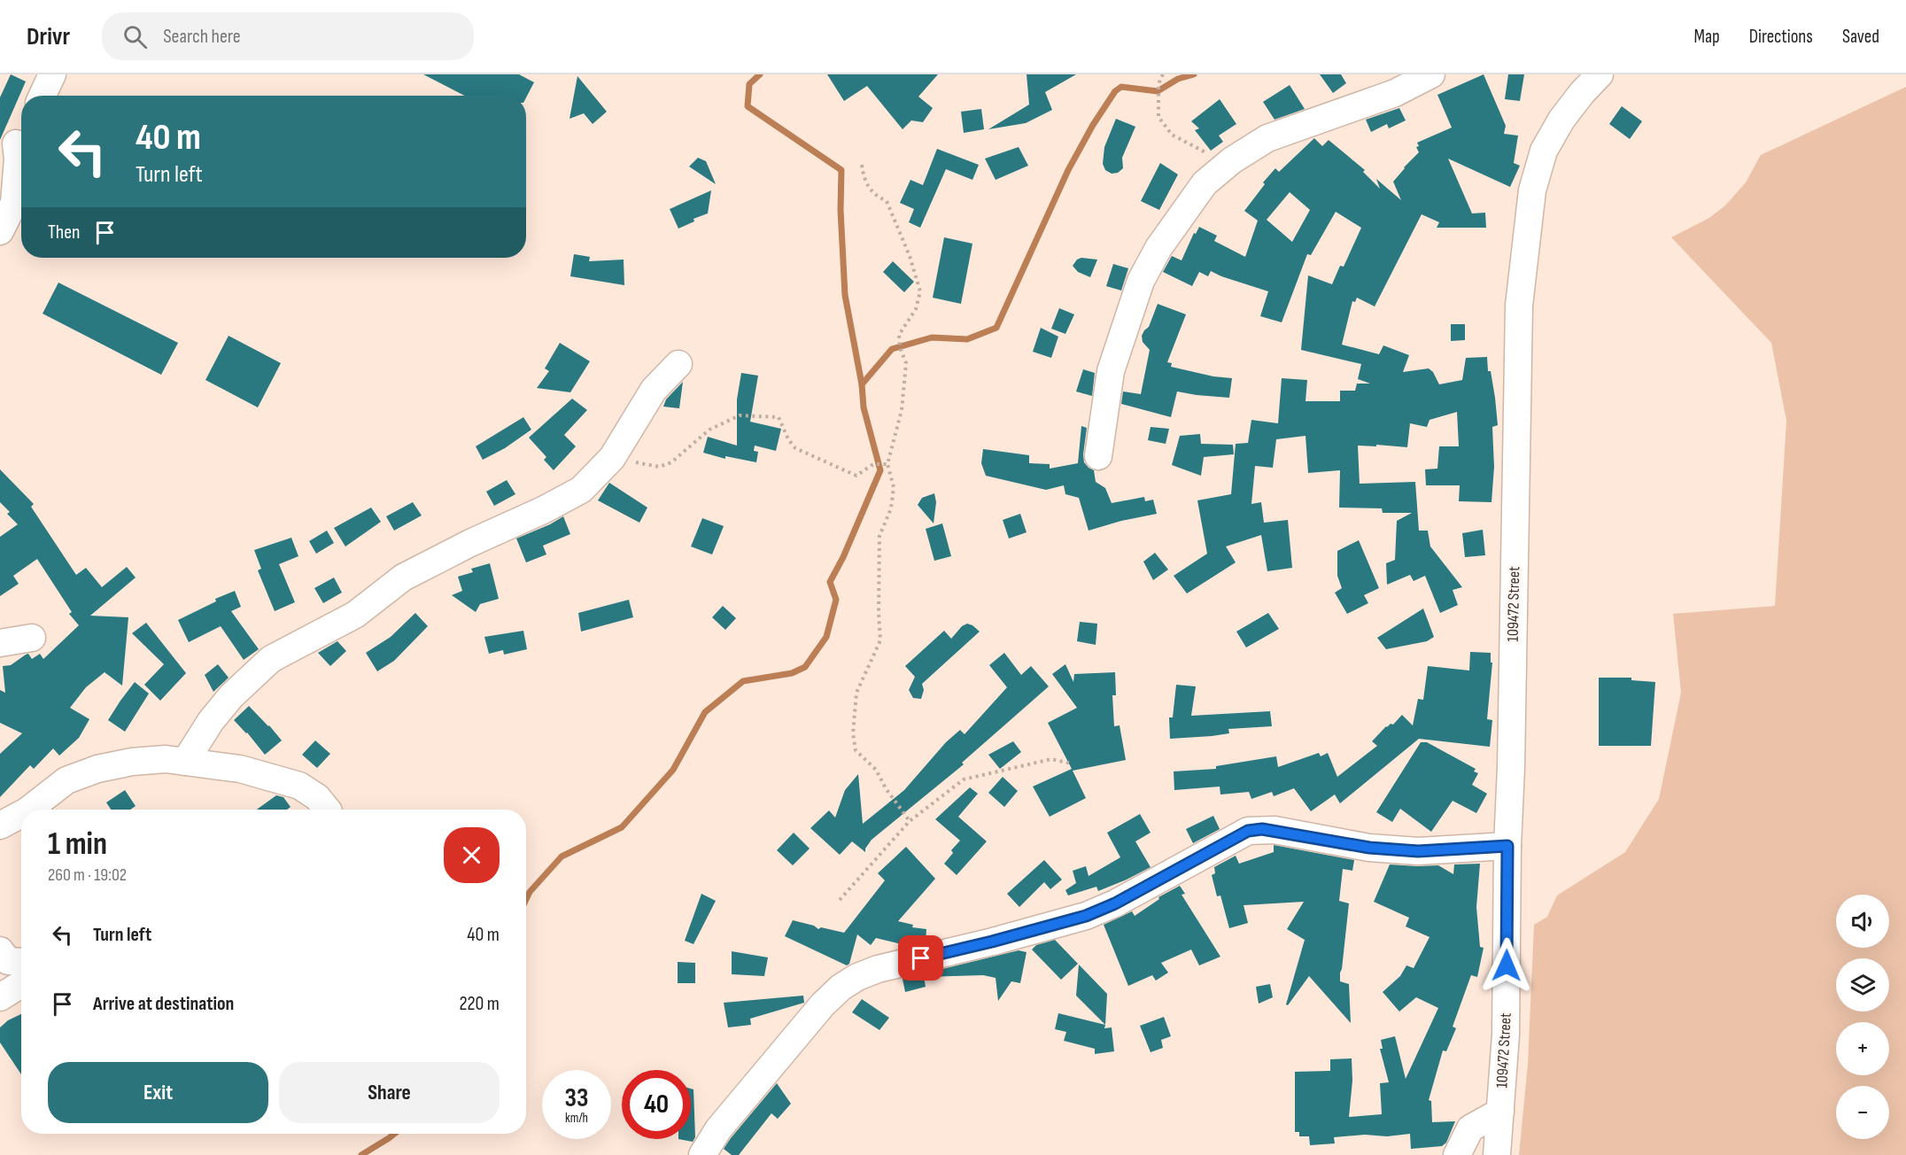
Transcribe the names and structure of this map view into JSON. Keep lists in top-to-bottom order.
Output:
{
  "streets": {
    "street": ["109472 Street"]
  },
  "page": {
    "header": "Drivr",
    "search": "Search here",
    "nav": ["Map", "Directions", "Saved"],
    "turn": ["40 m", "Turn left"],
    "then": "Then",
    "heading": ["1 min", "260 m · 19:02"],
    "map_buttons": ["+", "−"],
    "list": [
      {
        "name": "Turn left",
        "value": "40 m"
      },
      {
        "name": "Arrive at destination",
        "value": "220 m"
      }
    ],
    "buttons": ["Exit", "Share"],
    "speed": "33 km/h",
    "limit": "40"
  }
}
